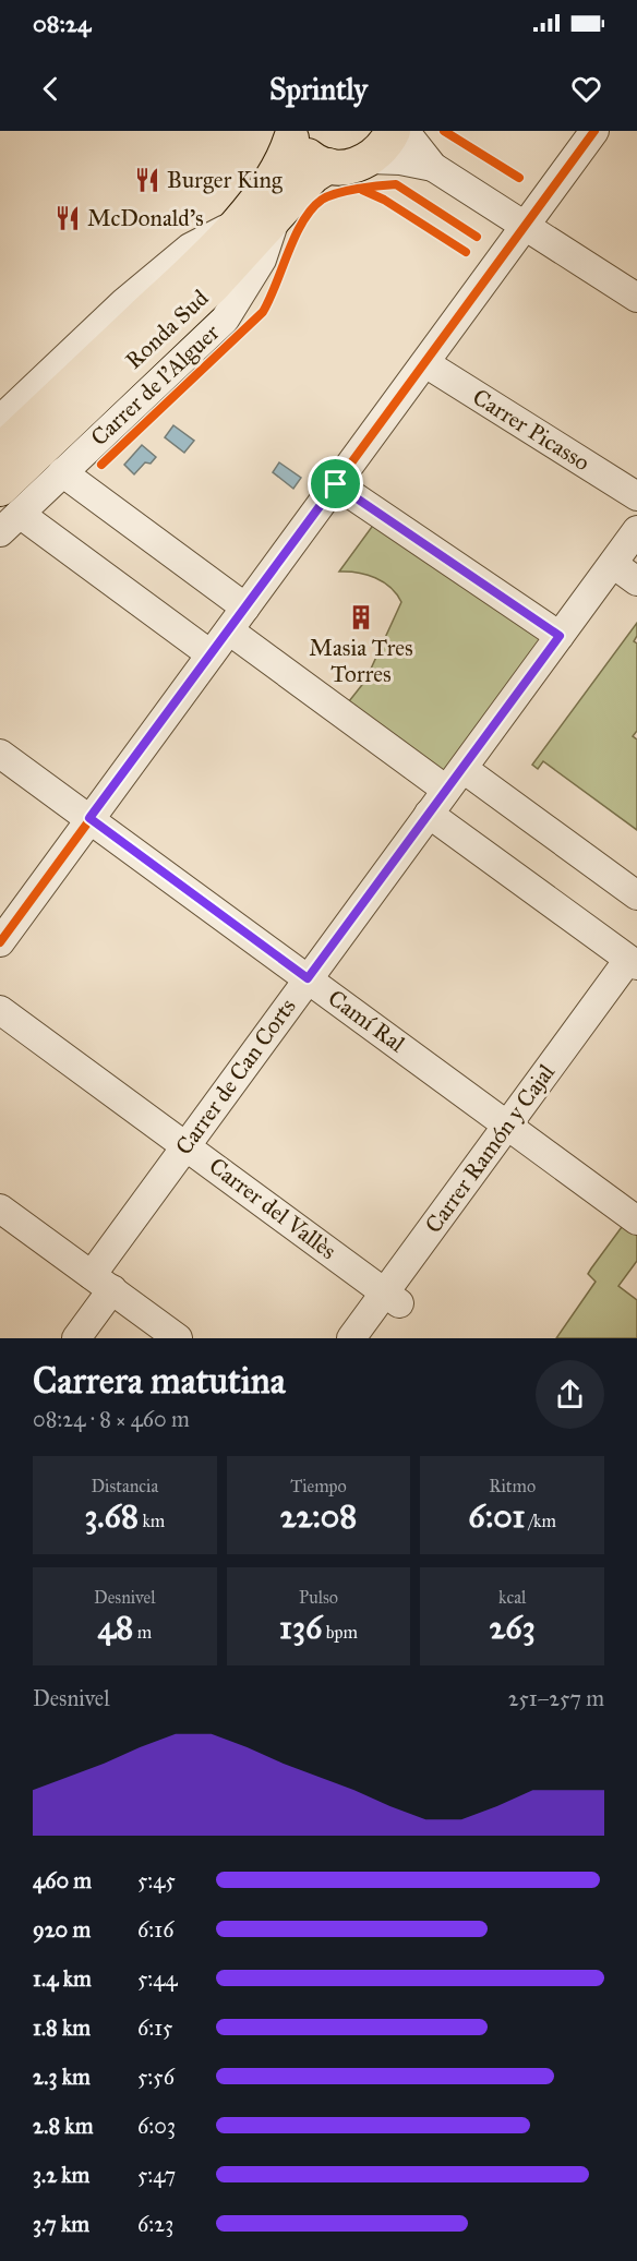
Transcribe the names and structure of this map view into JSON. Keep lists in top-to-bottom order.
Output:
{
  "streets": {
    "main road": ["Ronda Sud"],
    "street": [
      "Carrer de l'Alguer",
      "Carrer Picasso",
      "Camí Ral",
      "Carrer de Can Corts",
      "Carrer Ramón y Cajal",
      "Carrer del Vallès"
    ]
  },
  "crossings": [
    ["Ronda Sud", "Carrer de l'Alguer"],
    ["Camí Ral", "Carrer de Can Corts"],
    ["Camí Ral", "Carrer Ramón y Cajal"],
    ["Carrer de Can Corts", "Carrer del Vallès"],
    ["Carrer Ramón y Cajal", "Carrer del Vallès"]
  ],
  "places": {
    "restaurant": ["Burger King", "McDonald's"],
    "building": ["Masia Tres Torres"]
  },
  "page": {
    "status": "08:24",
    "header": "Sprintly",
    "heading": ["Carrera matutina", "08:24 · 8 × 460 m"],
    "stats": [
      ["Distancia", "3.68 km"],
      ["Tiempo", "22:08"],
      ["Ritmo", "6:01 /km"],
      ["Desnivel", "48 m"],
      ["Pulso", "136 bpm"],
      ["kcal", "263"]
    ],
    "chart": ["Desnivel", "251–257 m"],
    "list": [
      {
        "name": "460 m",
        "note": "5:45"
      },
      {
        "name": "920 m",
        "note": "6:16"
      },
      {
        "name": "1.4 km",
        "note": "5:44"
      },
      {
        "name": "1.8 km",
        "note": "6:15"
      },
      {
        "name": "2.3 km",
        "note": "5:56"
      },
      {
        "name": "2.8 km",
        "note": "6:03"
      },
      {
        "name": "3.2 km",
        "note": "5:47"
      },
      {
        "name": "3.7 km",
        "note": "6:23"
      }
    ]
  }
}
